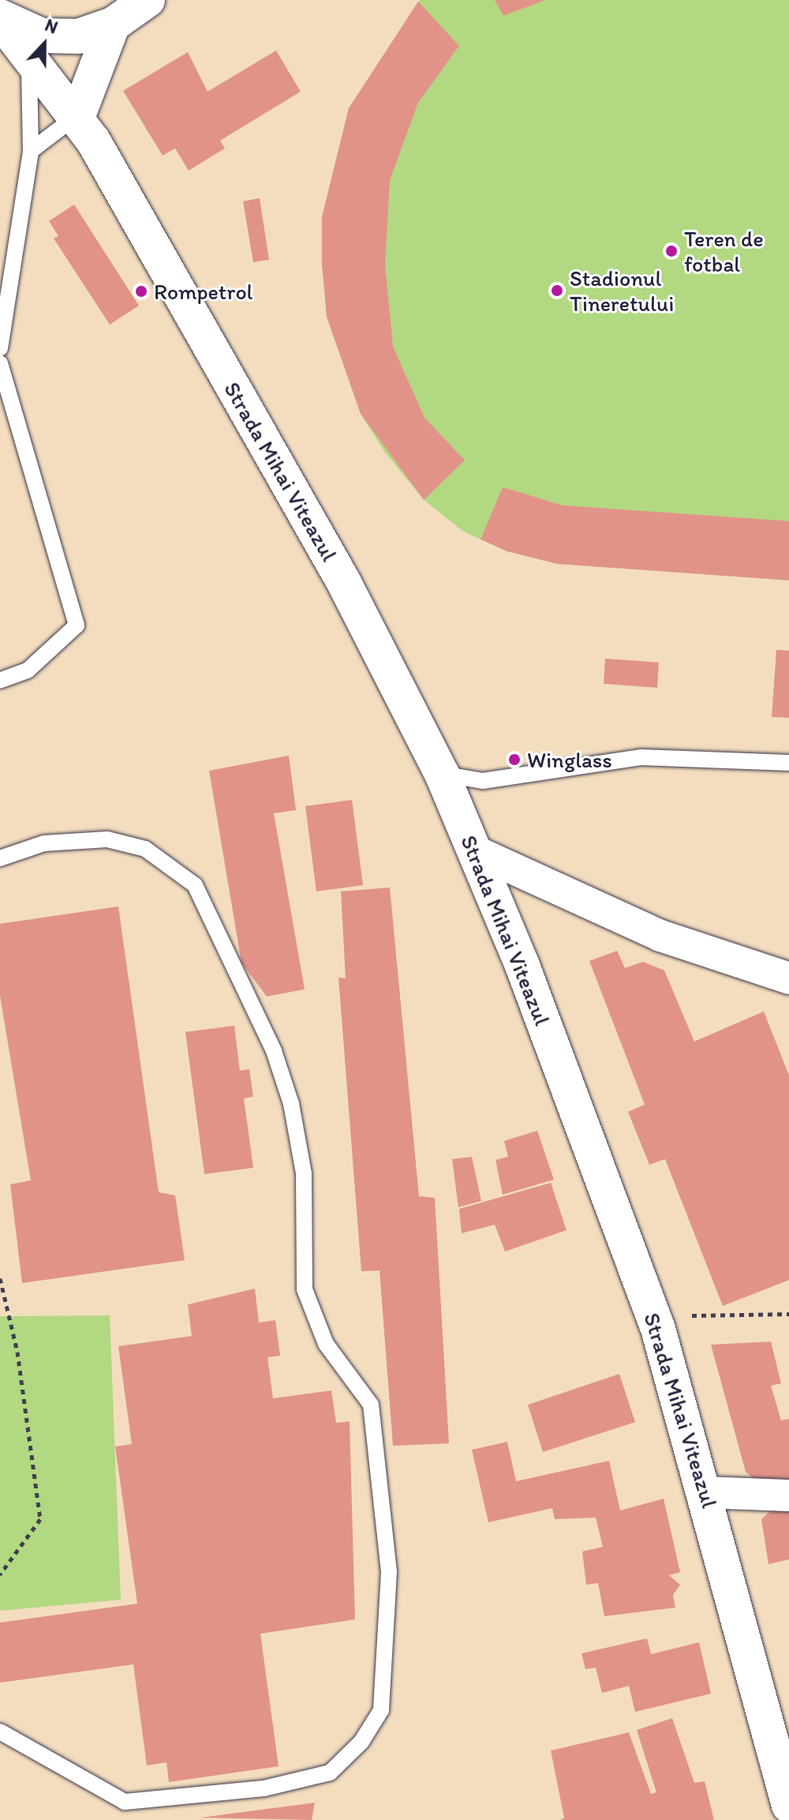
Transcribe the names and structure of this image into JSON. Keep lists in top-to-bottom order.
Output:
{
  "streets": {
    "street": ["Strada Mihai Viteazul"]
  },
  "places": [
    "Teren de fotbal",
    "Stadionul Tineretului",
    "Rompetrol",
    "Winglass"
  ],
  "north": "top"
}
